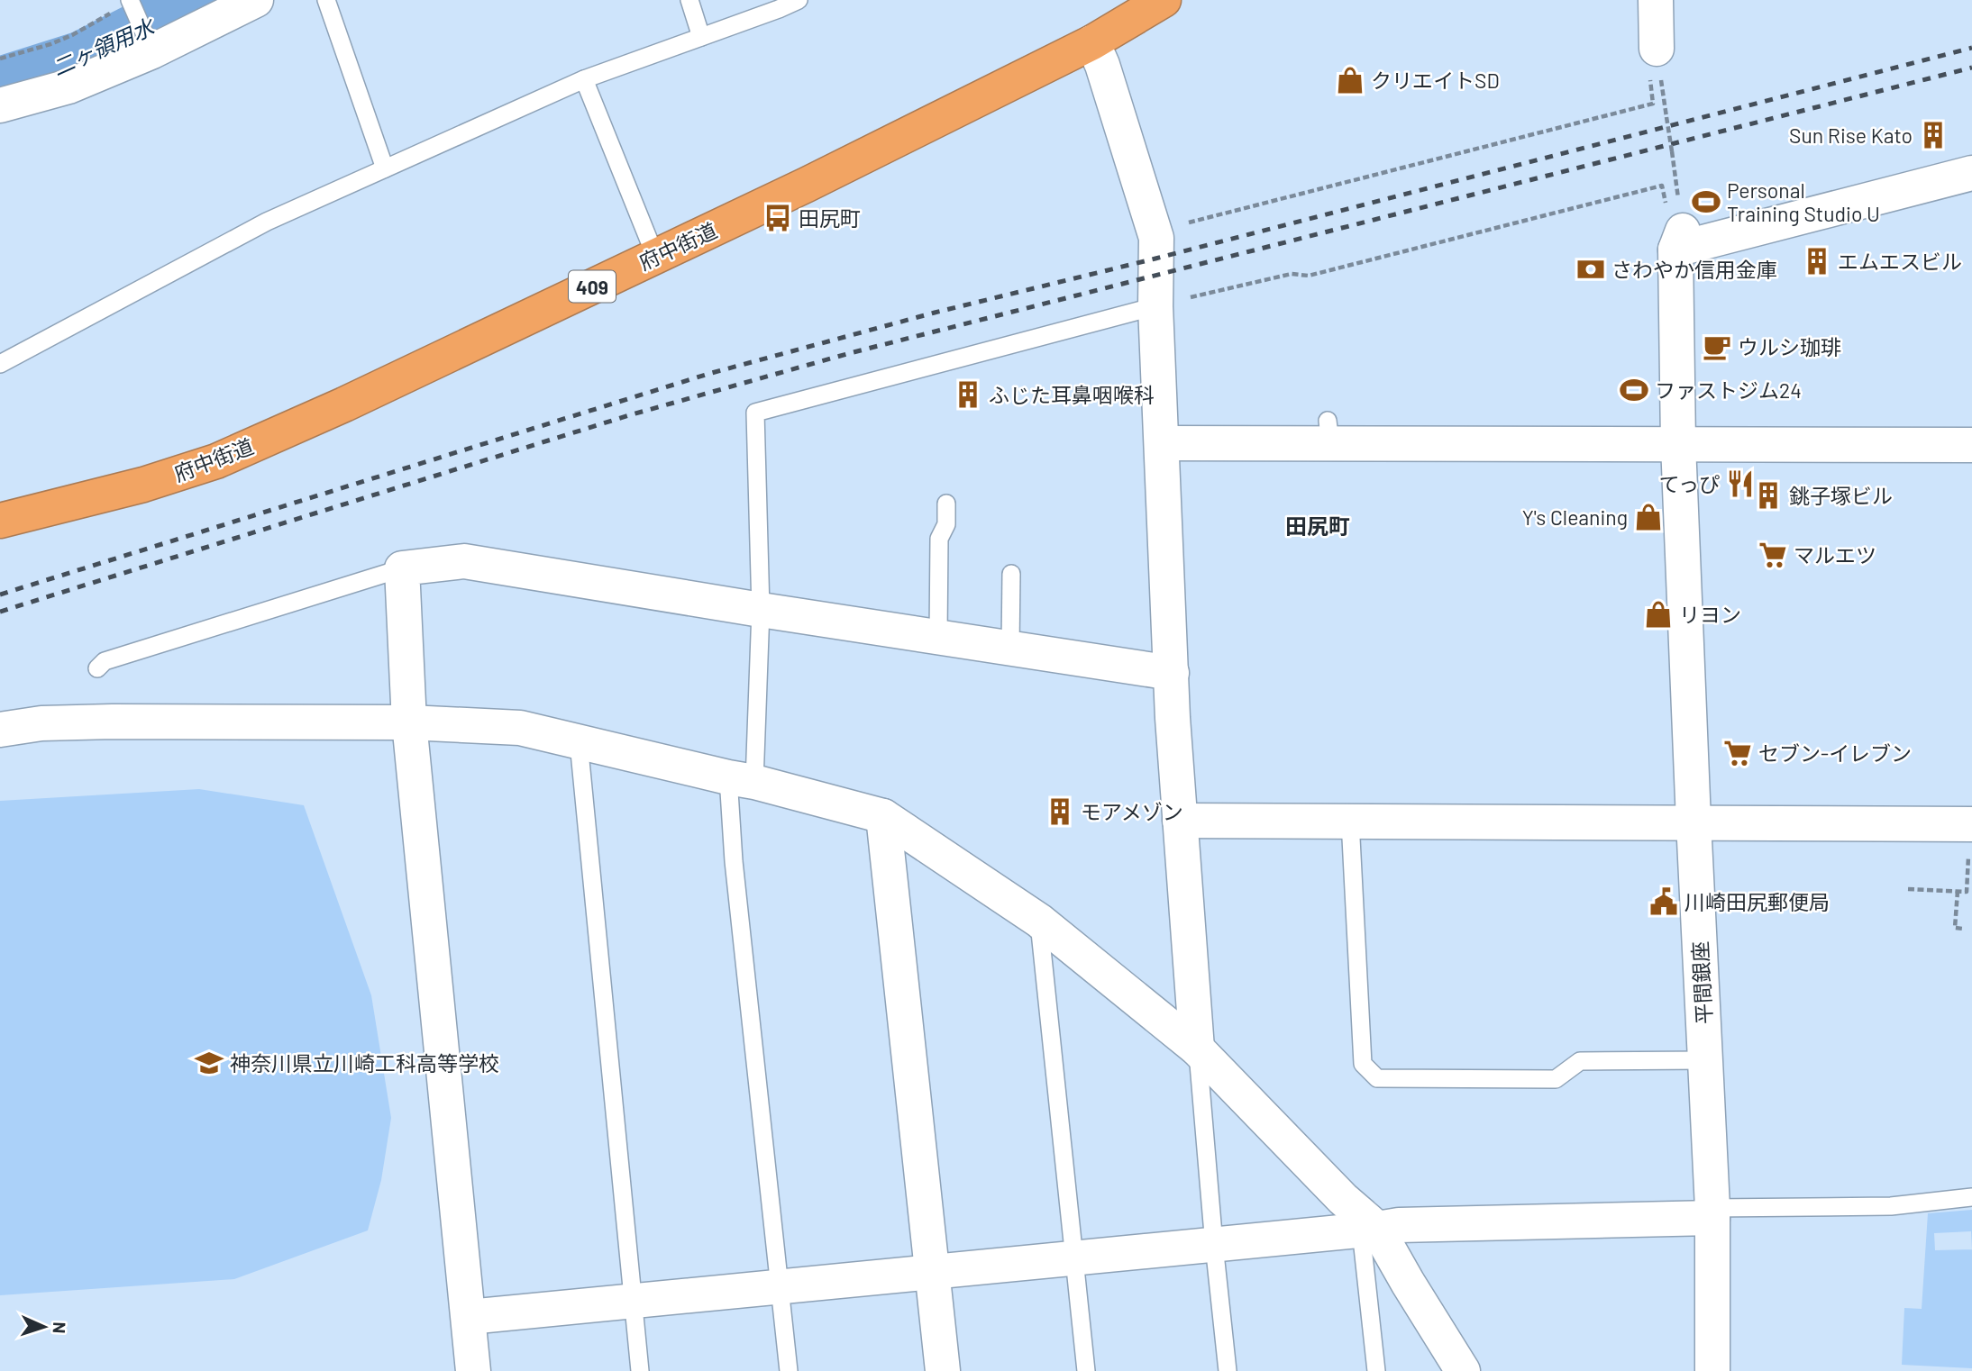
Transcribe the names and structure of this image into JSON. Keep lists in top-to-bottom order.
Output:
{
  "streets": {
    "highway": ["府中街道", "409"],
    "street": ["平間銀座"]
  },
  "districts": ["田尻町"],
  "water": ["二ヶ領用水"],
  "places": {
    "shop": ["クリエイトSD", "Y's Cleaning", "リヨン"],
    "building": [
      "Sun Rise Kato",
      "エムエスビル",
      "ふじた耳鼻咽喉科",
      "銚子塚ビル",
      "モアメゾン"
    ],
    "sports": ["Personal Training Studio U", "ファストジム24"],
    "bus stop": ["田尻町"],
    "bank": ["さわやか信用金庫"],
    "cafe": ["ウルシ珈琲"],
    "restaurant": ["てっぴ"],
    "supermarket": ["マルエツ", "セブン-イレブン"],
    "public building": ["川崎田尻郵便局"],
    "school or university": ["神奈川県立川崎工科高等学校"]
  },
  "north": "right"
}
